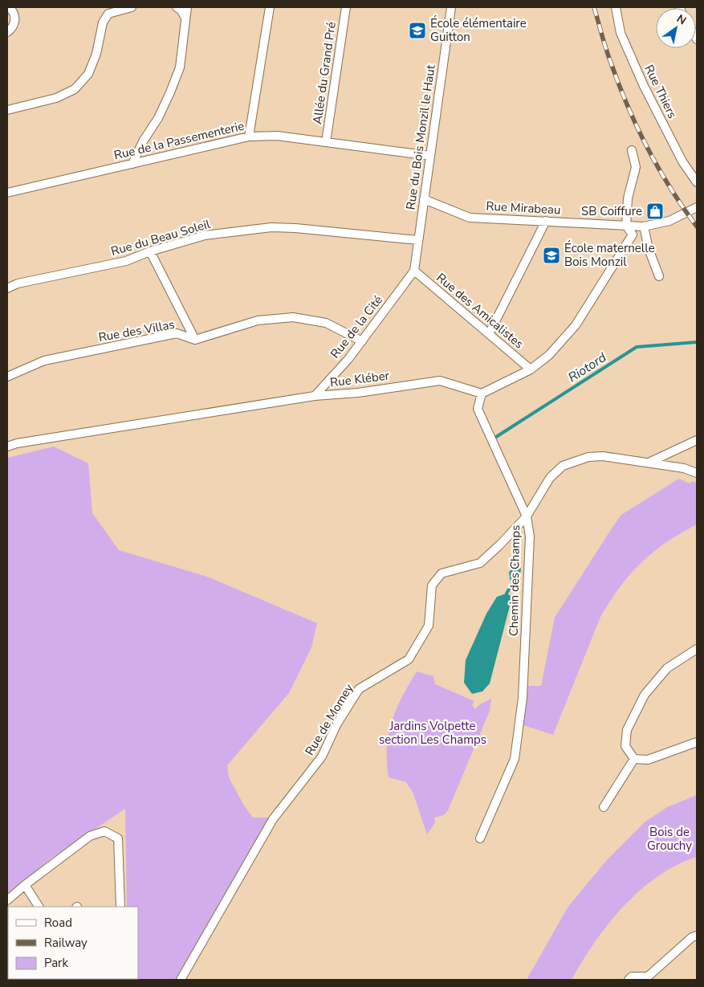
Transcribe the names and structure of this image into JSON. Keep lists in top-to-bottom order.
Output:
{
  "streets": {
    "street": [
      "Allée du Grand Pré",
      "Rue Thiers",
      "Rue du Bois Monzil le Haut",
      "Rue de la Passementerie",
      "Rue Mirabeau",
      "Rue du Beau Soleil",
      "Rue des Amicalistes",
      "Rue de la Cité",
      "Rue des Villas",
      "Rue Kléber",
      "Chemin des Champs",
      "Rue de Momey"
    ]
  },
  "crossings": [
    ["Allée du Grand Pré", "Rue de la Passementerie"],
    ["Rue du Bois Monzil le Haut", "Rue de la Passementerie"],
    ["Rue du Bois Monzil le Haut", "Rue Mirabeau"],
    ["Rue du Bois Monzil le Haut", "Rue du Beau Soleil"],
    ["Rue du Bois Monzil le Haut", "Rue des Amicalistes"],
    ["Rue du Bois Monzil le Haut", "Rue de la Cité"],
    ["Rue des Amicalistes", "Rue de la Cité"],
    ["Rue de la Cité", "Rue Kléber"],
    ["Chemin des Champs", "Rue de Momey"]
  ],
  "water": ["Riotord"],
  "parks": ["Jardins Volpette section Les Champs", "Bois de Grouchy"],
  "places": {
    "school or university": ["École élémentaire Guitton", "École maternelle Bois Monzil"],
    "shop": ["SB Coiffure"]
  },
  "legend": ["Road", "Railway", "Park"],
  "north": "top right"
}
